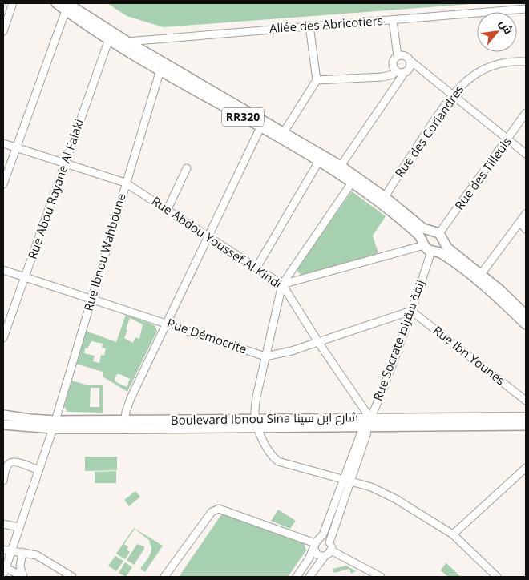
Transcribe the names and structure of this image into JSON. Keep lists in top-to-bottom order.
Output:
{
  "streets": {
    "main road": ["RR320", "Boulevard Ibnou Sina شارع ابن سينا"],
    "street": [
      "Allée des Abricotiers",
      "Rue des Coriandres",
      "Rue des Tilleuls",
      "Rue Abou Rayane Al Falaki",
      "Rue Abdou Youssef Al Kindi",
      "Rue Ibnou Wahboune",
      "Rue Démocrite",
      "Rue Socrate زنقة سقراط",
      "Rue Ibn Younes"
    ]
  },
  "crossings": [
    ["Allée des Abricotiers", "RR320"],
    ["RR320", "Rue des Coriandres"],
    ["RR320", "Rue des Tilleuls"],
    ["RR320", "Rue Abou Rayane Al Falaki"],
    ["RR320", "Rue Ibnou Wahboune"],
    ["RR320", "Rue Socrate زنقة سقراط"],
    ["Rue Abou Rayane Al Falaki", "Rue Abdou Youssef Al Kindi"],
    ["Rue Abou Rayane Al Falaki", "Rue Démocrite"],
    ["Rue Abdou Youssef Al Kindi", "Rue Ibnou Wahboune"],
    ["Rue Abdou Youssef Al Kindi", "Rue Démocrite"],
    ["Rue Abdou Youssef Al Kindi", "Rue Socrate زنقة سقراط"],
    ["Rue Abdou Youssef Al Kindi", "Boulevard Ibnou Sina شارع ابن سينا"],
    ["Rue Ibnou Wahboune", "Rue Démocrite"],
    ["Rue Ibnou Wahboune", "Boulevard Ibnou Sina شارع ابن سينا"],
    ["Rue Démocrite", "Rue Socrate زنقة سقراط"],
    ["Rue Démocrite", "Rue Ibn Younes"],
    ["Rue Socrate زنقة سقراط", "Rue Ibn Younes"],
    ["Rue Socrate زنقة سقراط", "Boulevard Ibnou Sina شارع ابن سينا"]
  ],
  "north": "top right"
}
